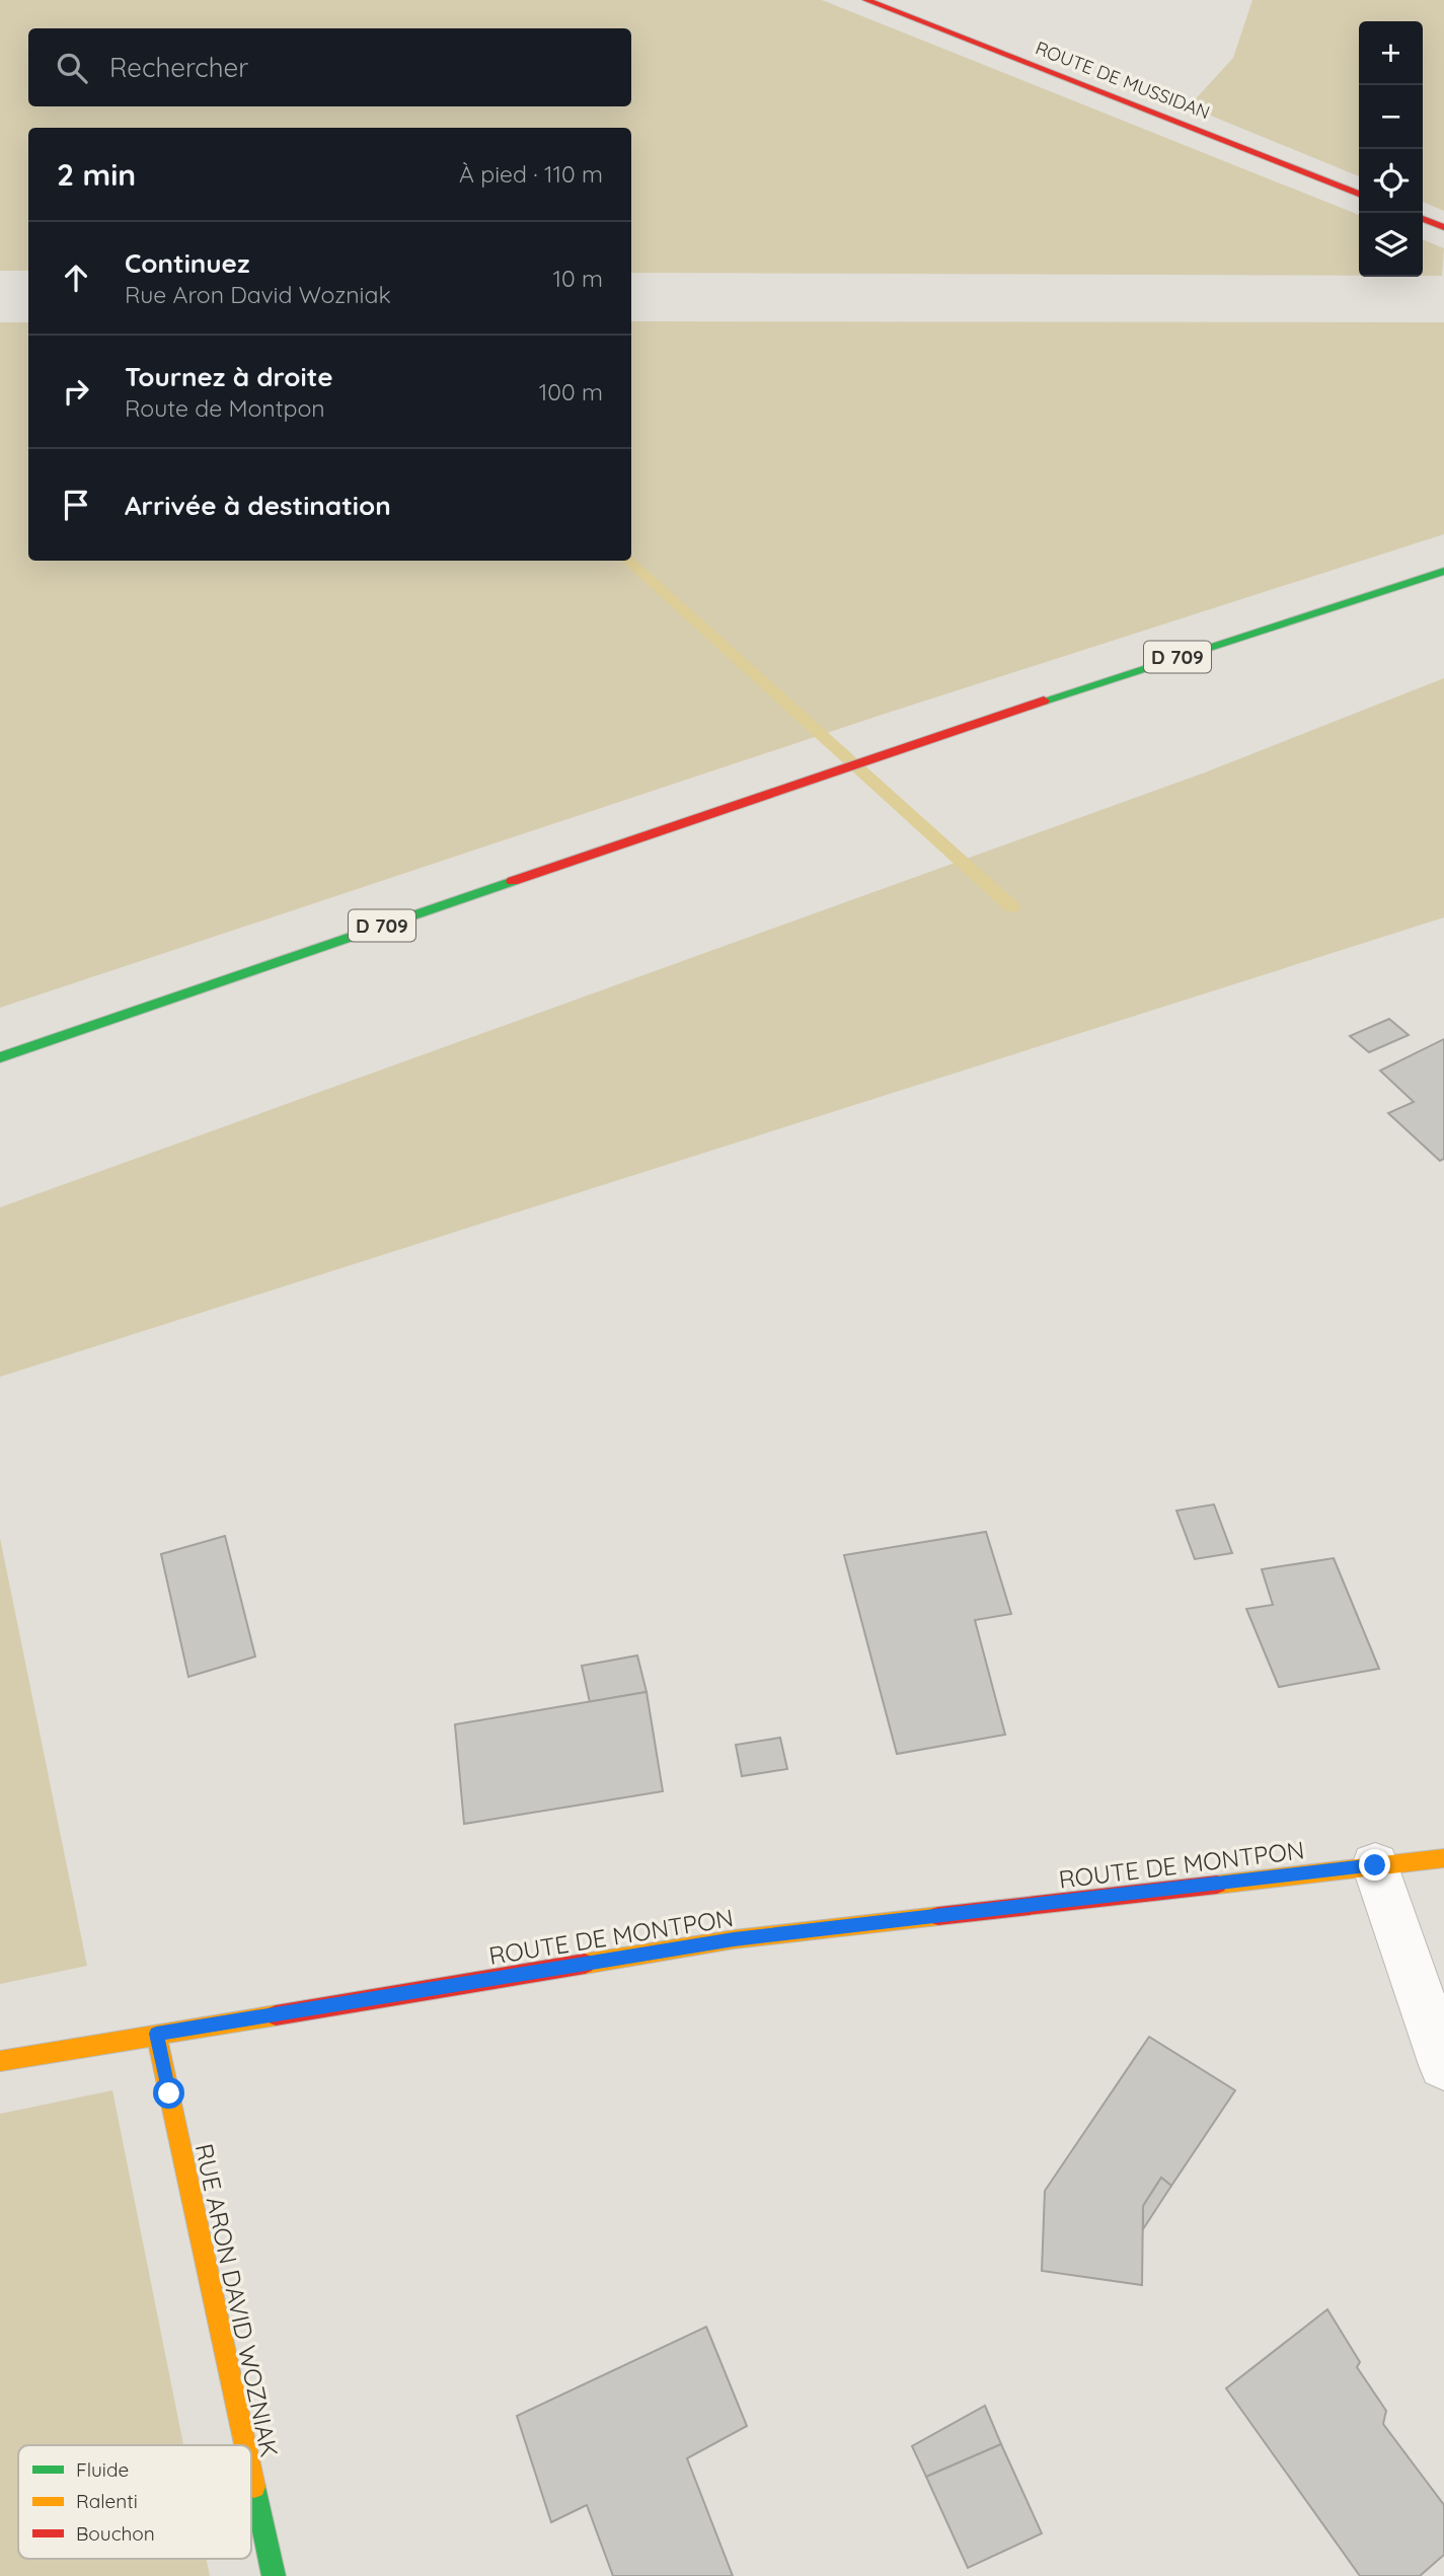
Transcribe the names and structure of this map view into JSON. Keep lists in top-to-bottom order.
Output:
{
  "streets": {
    "main road": [
      "ROUTE DE MUSSIDAN",
      "D 709",
      "ROUTE DE MONTPON",
      "RUE ARON DAVID WOZNIAK"
    ]
  },
  "crossings": [
    ["ROUTE DE MONTPON", "RUE ARON DAVID WOZNIAK"]
  ],
  "legend": ["Fluide", "Ralenti", "Bouchon"],
  "page": {
    "map_buttons": ["+", "−"],
    "search": "Rechercher",
    "heading": ["2 min", "À pied · 110 m"],
    "list": [
      ["Continuez", "Rue Aron David Wozniak", "10 m"],
      ["Tournez à droite", "Route de Montpon", "100 m"],
      "Arrivée à destination"
    ]
  }
}
